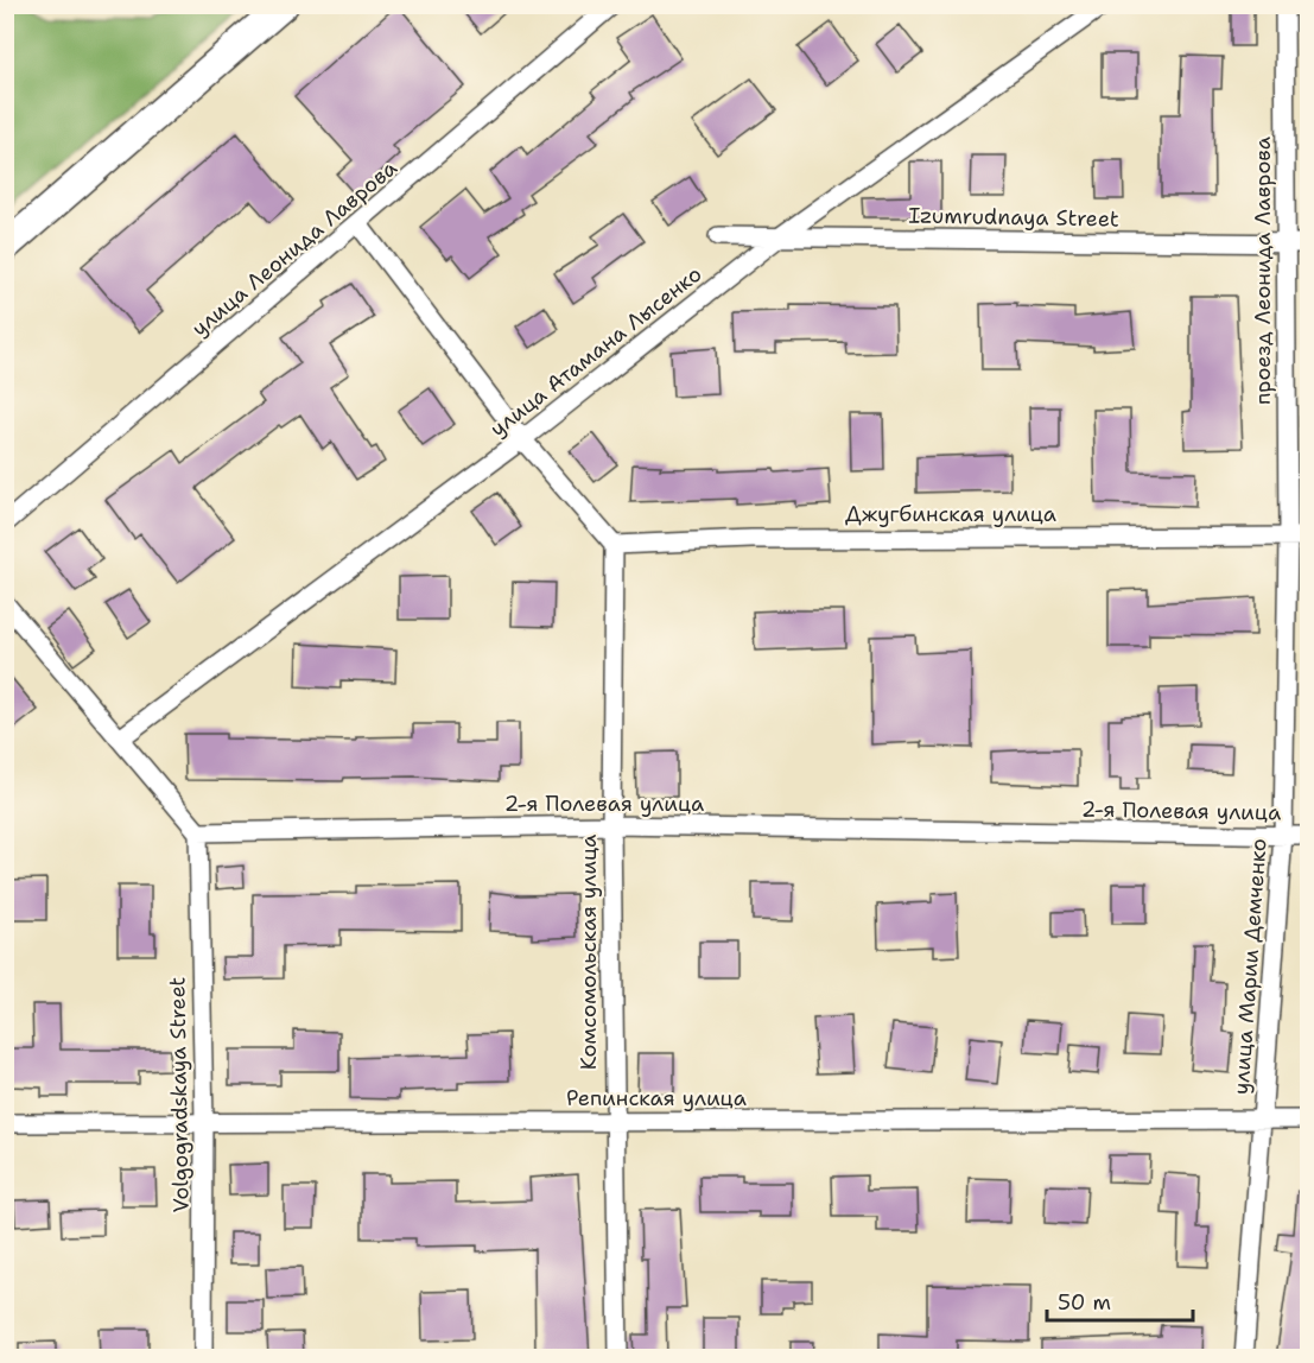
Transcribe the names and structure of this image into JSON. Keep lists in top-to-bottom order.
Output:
{
  "streets": {
    "street": [
      "Izumrudnaya Street",
      "улица Леонида Лаврова",
      "проезд Леонида Лаврова",
      "улица Атамана Лысенко",
      "Джугбинская улица",
      "2-я Полевая улица",
      "Комсомольская улица",
      "улица Марии Демченко",
      "Volgogradskaya Street",
      "Репинская улица"
    ]
  },
  "crossings": [
    ["Izumrudnaya Street", "проезд Леонида Лаврова"],
    ["Izumrudnaya Street", "улица Атамана Лысенко"],
    ["проезд Леонида Лаврова", "Джугбинская улица"],
    ["проезд Леонида Лаврова", "улица Марии Демченко"],
    ["Джугбинская улица", "Комсомольская улица"],
    ["Джугбинская улица", "улица Марии Демченко"],
    ["2-я Полевая улица", "Комсомольская улица"],
    ["2-я Полевая улица", "улица Марии Демченко"],
    ["2-я Полевая улица", "Volgogradskaya Street"],
    ["Комсомольская улица", "Репинская улица"],
    ["улица Марии Демченко", "Репинская улица"],
    ["Volgogradskaya Street", "Репинская улица"]
  ],
  "scale_bar": "50 m"
}
